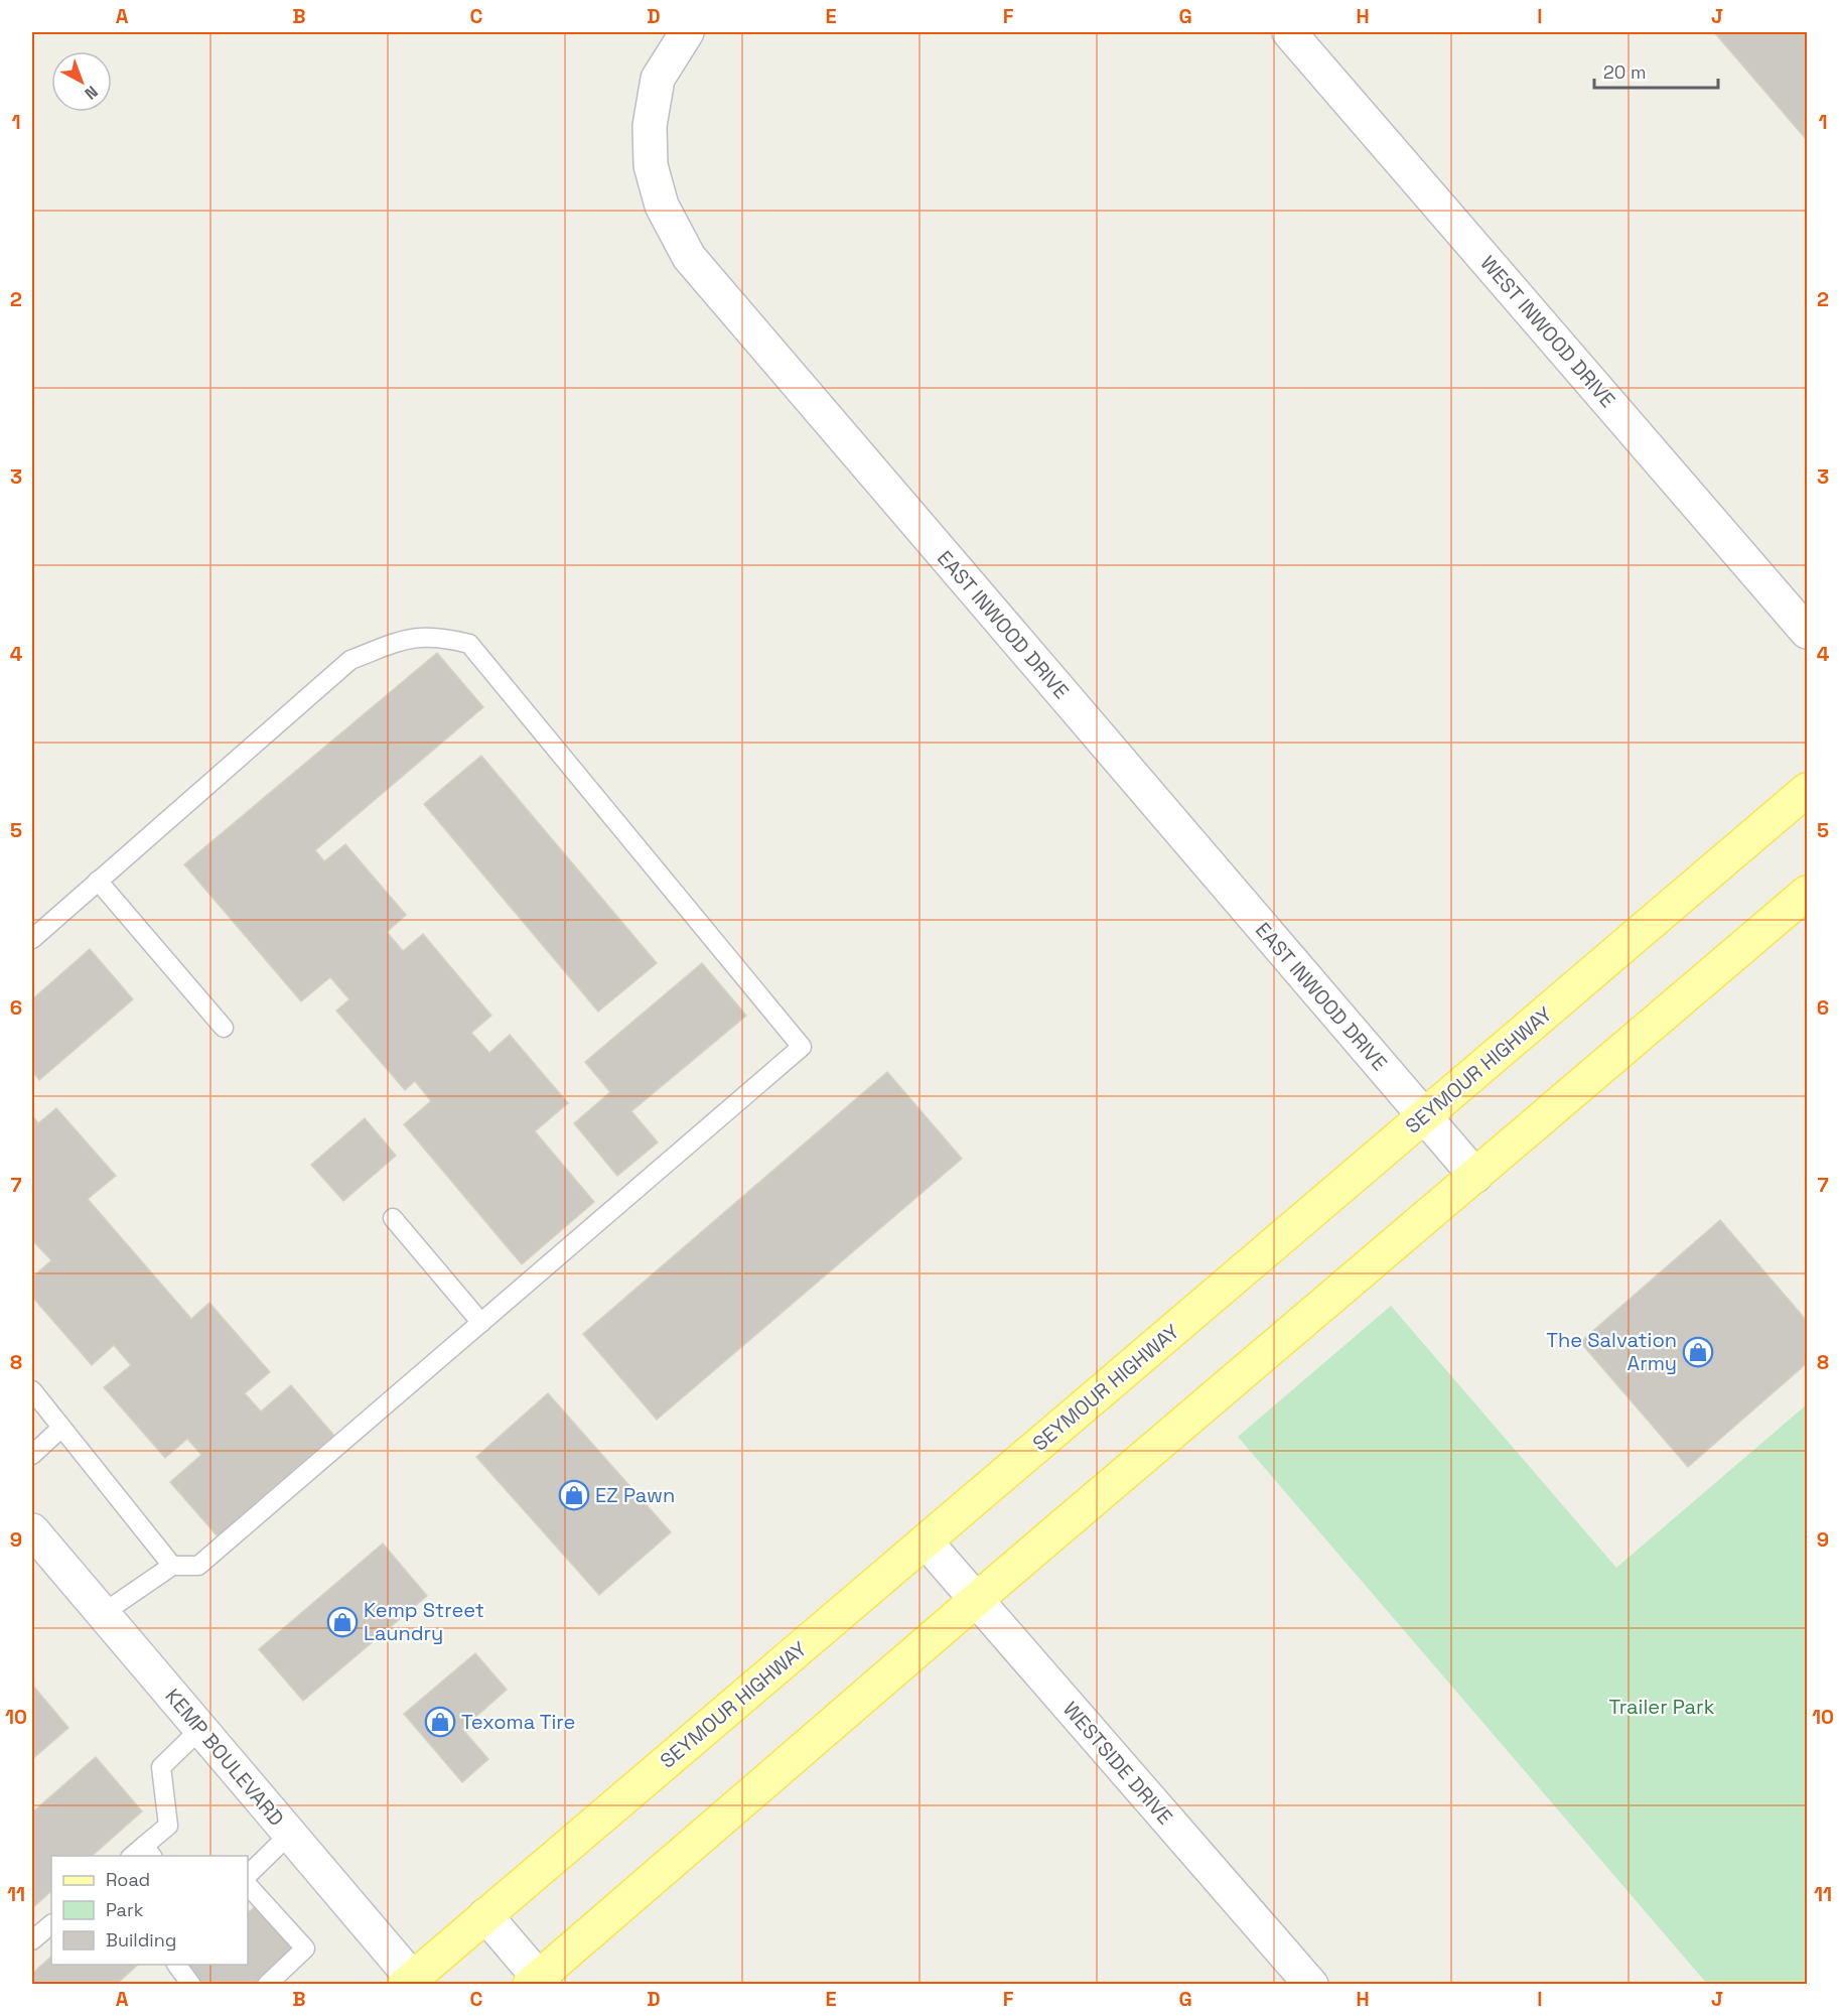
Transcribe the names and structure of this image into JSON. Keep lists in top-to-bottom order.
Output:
{
  "streets": {
    "main road": ["SEYMOUR HIGHWAY"],
    "street": [
      "WEST INWOOD DRIVE",
      "EAST INWOOD DRIVE",
      "KEMP BOULEVARD",
      "WESTSIDE DRIVE"
    ]
  },
  "crossings": [
    ["EAST INWOOD DRIVE", "SEYMOUR HIGHWAY"],
    ["SEYMOUR HIGHWAY", "KEMP BOULEVARD"],
    ["SEYMOUR HIGHWAY", "WESTSIDE DRIVE"]
  ],
  "parks": ["Trailer Park"],
  "places": {
    "shop": [
      "The Salvation Army",
      "EZ Pawn",
      "Kemp Street Laundry",
      "Texoma Tire"
    ]
  },
  "legend": ["Road", "Park", "Building"],
  "scale_bar": "20 m",
  "north": "bottom right",
  "grid": {
    "columns": [
      "A",
      "B",
      "C",
      "D",
      "E",
      "F",
      "G",
      "H",
      "I",
      "J"
    ],
    "rows": [
      "1",
      "2",
      "3",
      "4",
      "5",
      "6",
      "7",
      "8",
      "9",
      "10",
      "11"
    ]
  }
}
